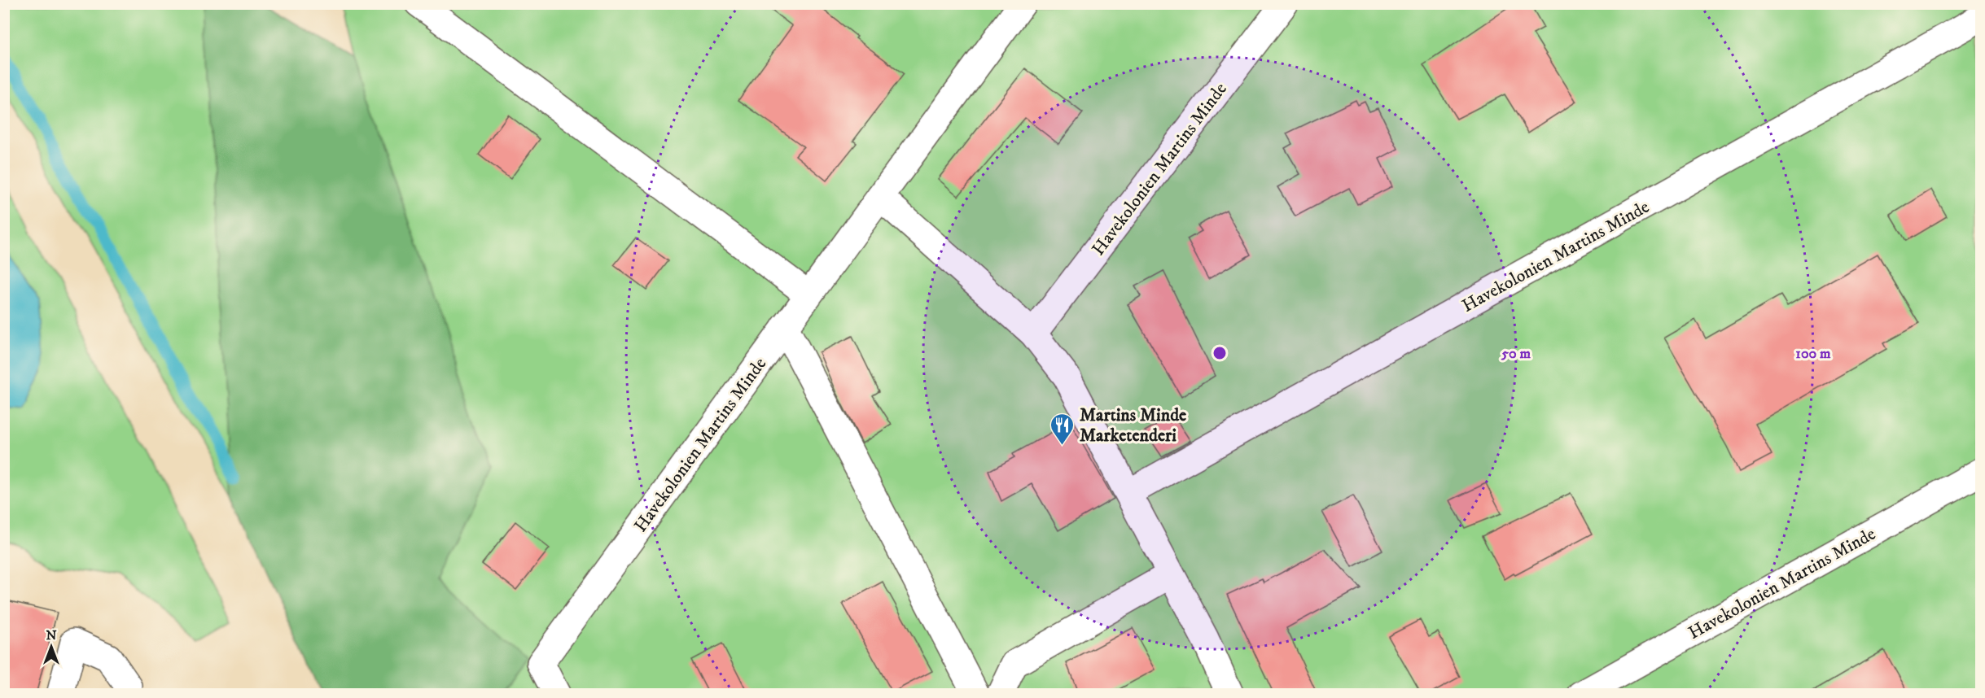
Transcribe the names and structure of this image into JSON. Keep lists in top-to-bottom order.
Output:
{
  "streets": {
    "street": ["Havekolonien Martins Minde"]
  },
  "places": {
    "restaurant": ["Martins Minde Marketenderi"]
  },
  "north": "top",
  "rings": ["50 m", "100 m"]
}
